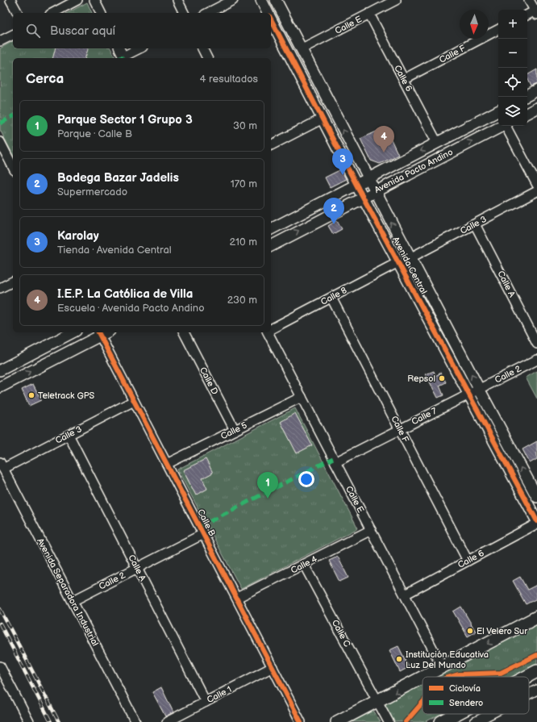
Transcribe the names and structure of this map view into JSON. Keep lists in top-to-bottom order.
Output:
{
  "streets": {
    "street": [
      "Calle E",
      "Calle F",
      "Calle 6",
      "Avenida Pacto Andino",
      "Calle 3",
      "Avenida Central",
      "Calle A",
      "Calle 8",
      "Calle 2",
      "Calle D",
      "Calle 7",
      "Calle 5",
      "Calle B",
      "Calle 4",
      "Avenida Separadora Industrial",
      "Calle C",
      "Calle 1"
    ]
  },
  "crossings": [
    ["Calle E", "Calle 6"],
    ["Calle E", "Avenida Central"],
    ["Calle E", "Calle 7"],
    ["Calle E", "Calle 5"],
    ["Calle E", "Calle 4"],
    ["Calle F", "Calle 6"],
    ["Calle F", "Calle 8"],
    ["Calle F", "Calle 7"],
    ["Calle 6", "Avenida Pacto Andino"],
    ["Calle 6", "Avenida Central"],
    ["Avenida Pacto Andino", "Avenida Central"],
    ["Calle 3", "Avenida Central"],
    ["Calle 3", "Calle A"],
    ["Calle 3", "Calle B"],
    ["Calle 3", "Avenida Separadora Industrial"],
    ["Avenida Central", "Calle 8"],
    ["Avenida Central", "Calle 2"],
    ["Avenida Central", "Calle 7"],
    ["Calle A", "Calle 2"],
    ["Calle A", "Calle 1"],
    ["Calle 2", "Calle 7"],
    ["Calle 2", "Calle B"],
    ["Calle 2", "Avenida Separadora Industrial"],
    ["Calle D", "Calle 5"],
    ["Calle 5", "Calle B"],
    ["Calle B", "Calle 4"],
    ["Calle B", "Calle 1"],
    ["Calle 4", "Calle C"]
  ],
  "places": [
    "Repsol",
    "Teletrack GPS",
    "El Velero Sur",
    "Institución Educativa Luz Del Mundo"
  ],
  "legend": ["Ciclovía", "Sendero"],
  "north": "bottom",
  "page": {
    "map_buttons": ["+", "−"],
    "search": "Buscar aquí",
    "heading": ["Cerca", "4 resultados"],
    "list": [
      {
        "mark": "1",
        "name": "Parque Sector 1 Grupo 3",
        "note": "Parque · Calle B",
        "value": "30 m"
      },
      {
        "mark": "2",
        "name": "Bodega Bazar Jadelis",
        "note": "Supermercado",
        "value": "170 m"
      },
      {
        "mark": "3",
        "name": "Karolay",
        "note": "Tienda · Avenida Central",
        "value": "210 m"
      },
      {
        "mark": "4",
        "name": "I.E.P. La Católica de Villa",
        "note": "Escuela · Avenida Pacto Andino",
        "value": "230 m"
      }
    ],
    "pins": [
      "4",
      "3",
      "2",
      "1"
    ]
  }
}
